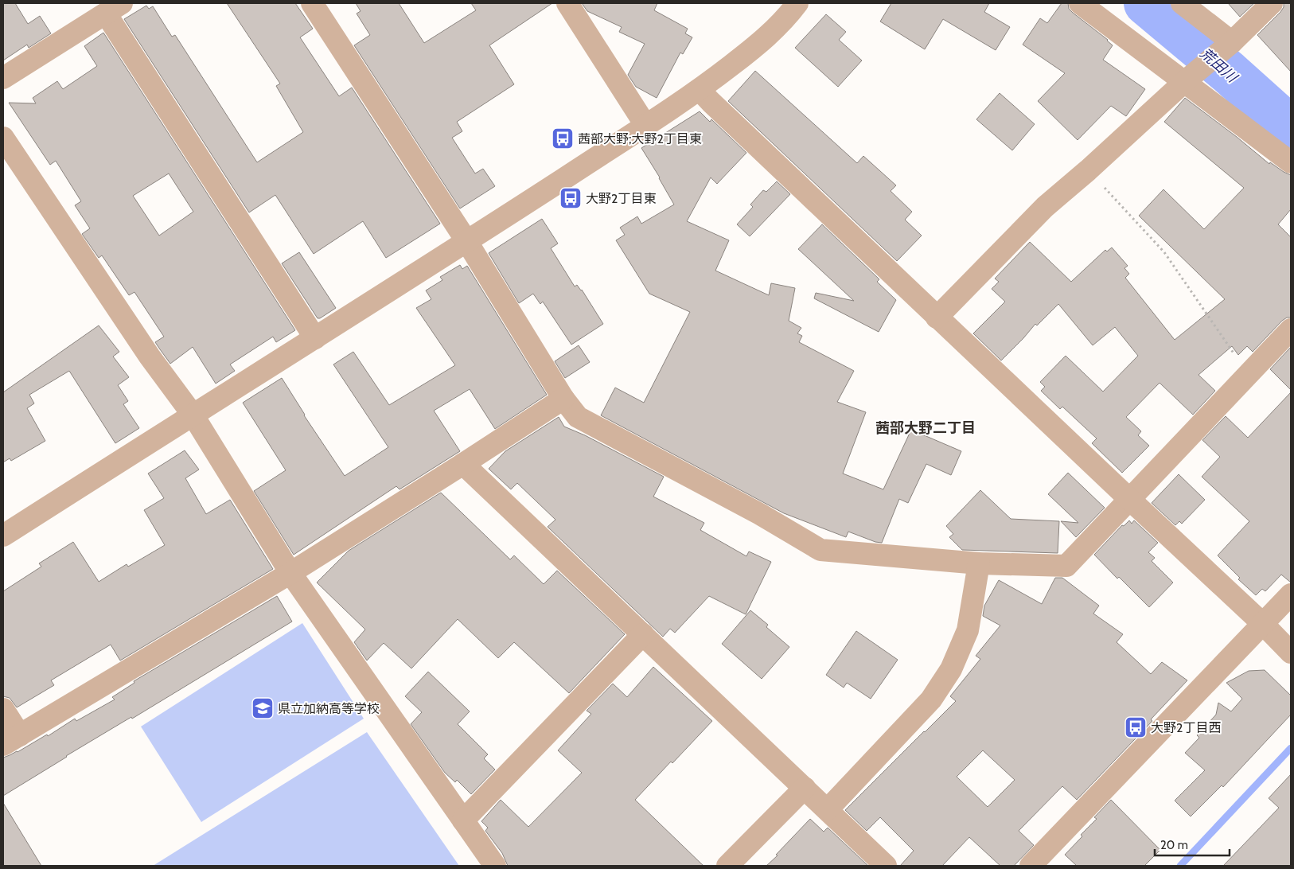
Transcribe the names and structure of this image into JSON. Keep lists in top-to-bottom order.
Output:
{
  "districts": ["茜部大野二丁目"],
  "water": ["荒田川"],
  "places": {
    "bus stop": ["茜部大野;大野2丁目東", "大野2丁目東", "大野2丁目西"],
    "school or university": ["県立加納高等学校"]
  },
  "scale_bar": "20 m"
}
